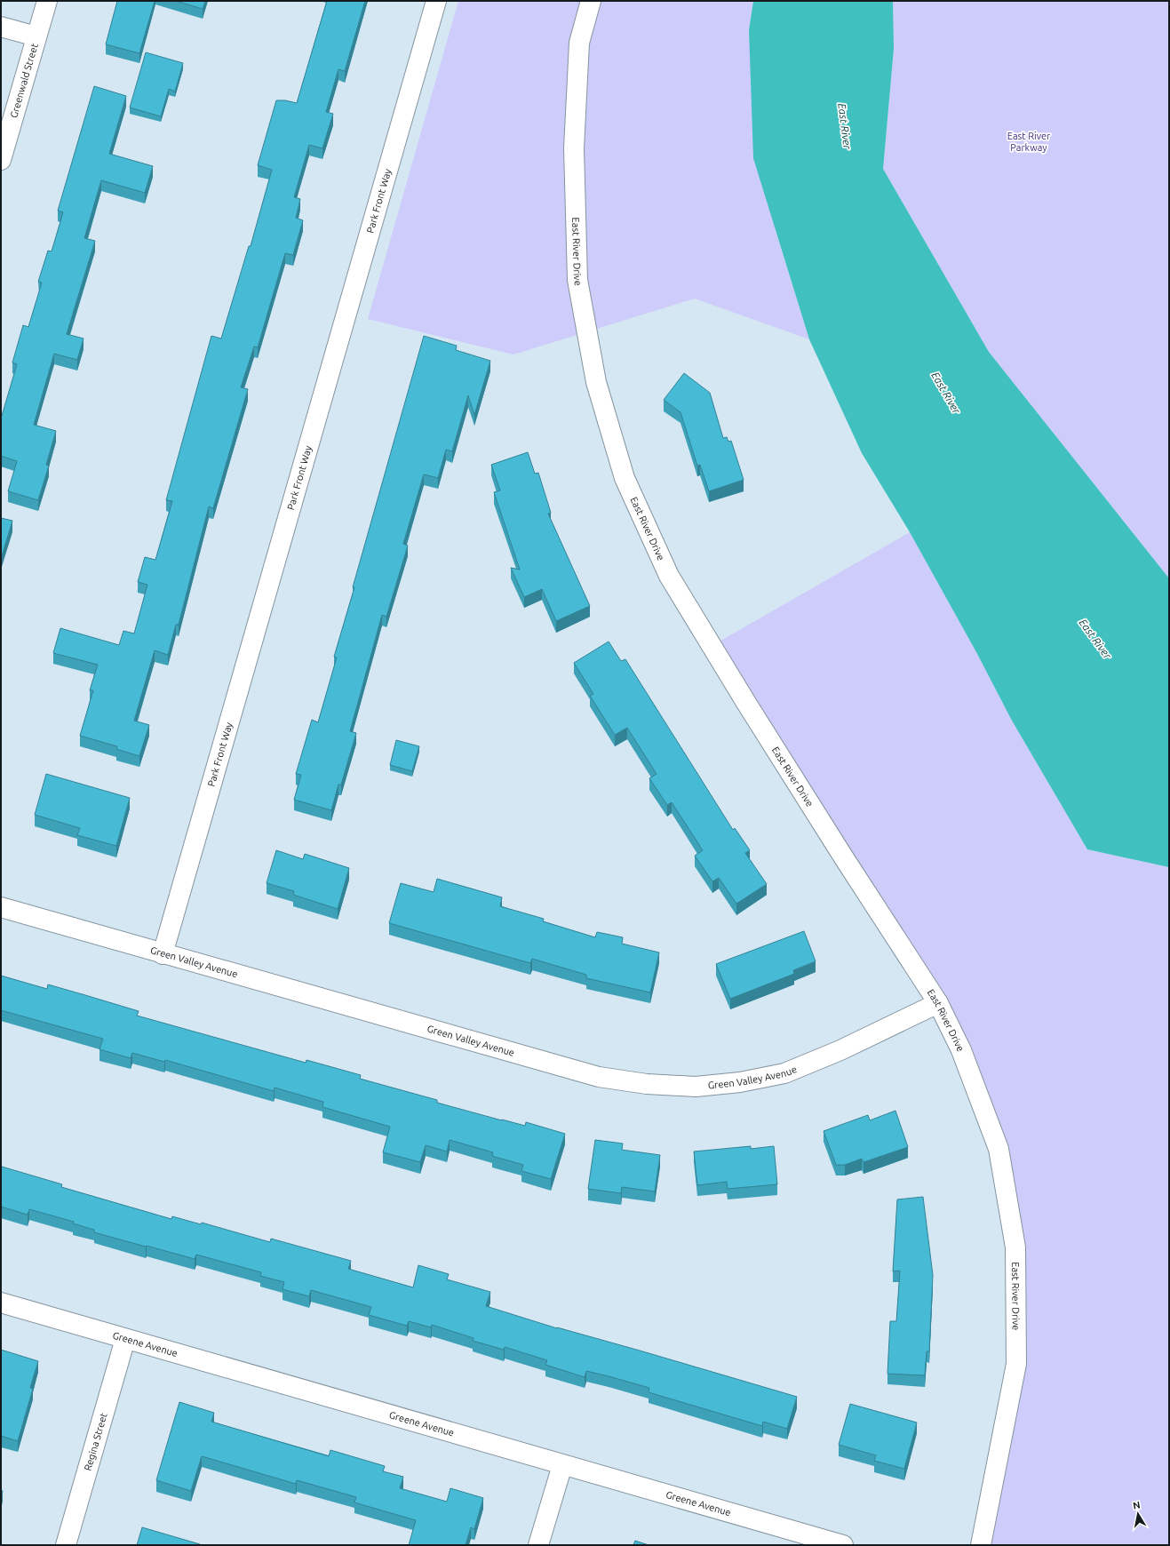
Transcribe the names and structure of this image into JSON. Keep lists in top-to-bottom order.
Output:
{
  "streets": {
    "street": [
      "Greenwald Street",
      "Park Front Way",
      "East River Drive",
      "Green Valley Avenue",
      "Greene Avenue",
      "Regina Street"
    ]
  },
  "crossings": [
    ["Park Front Way", "Green Valley Avenue"],
    ["East River Drive", "Green Valley Avenue"],
    ["Greene Avenue", "Regina Street"]
  ],
  "water": ["East River"],
  "parks": ["East River Parkway"],
  "north": "top"
}
